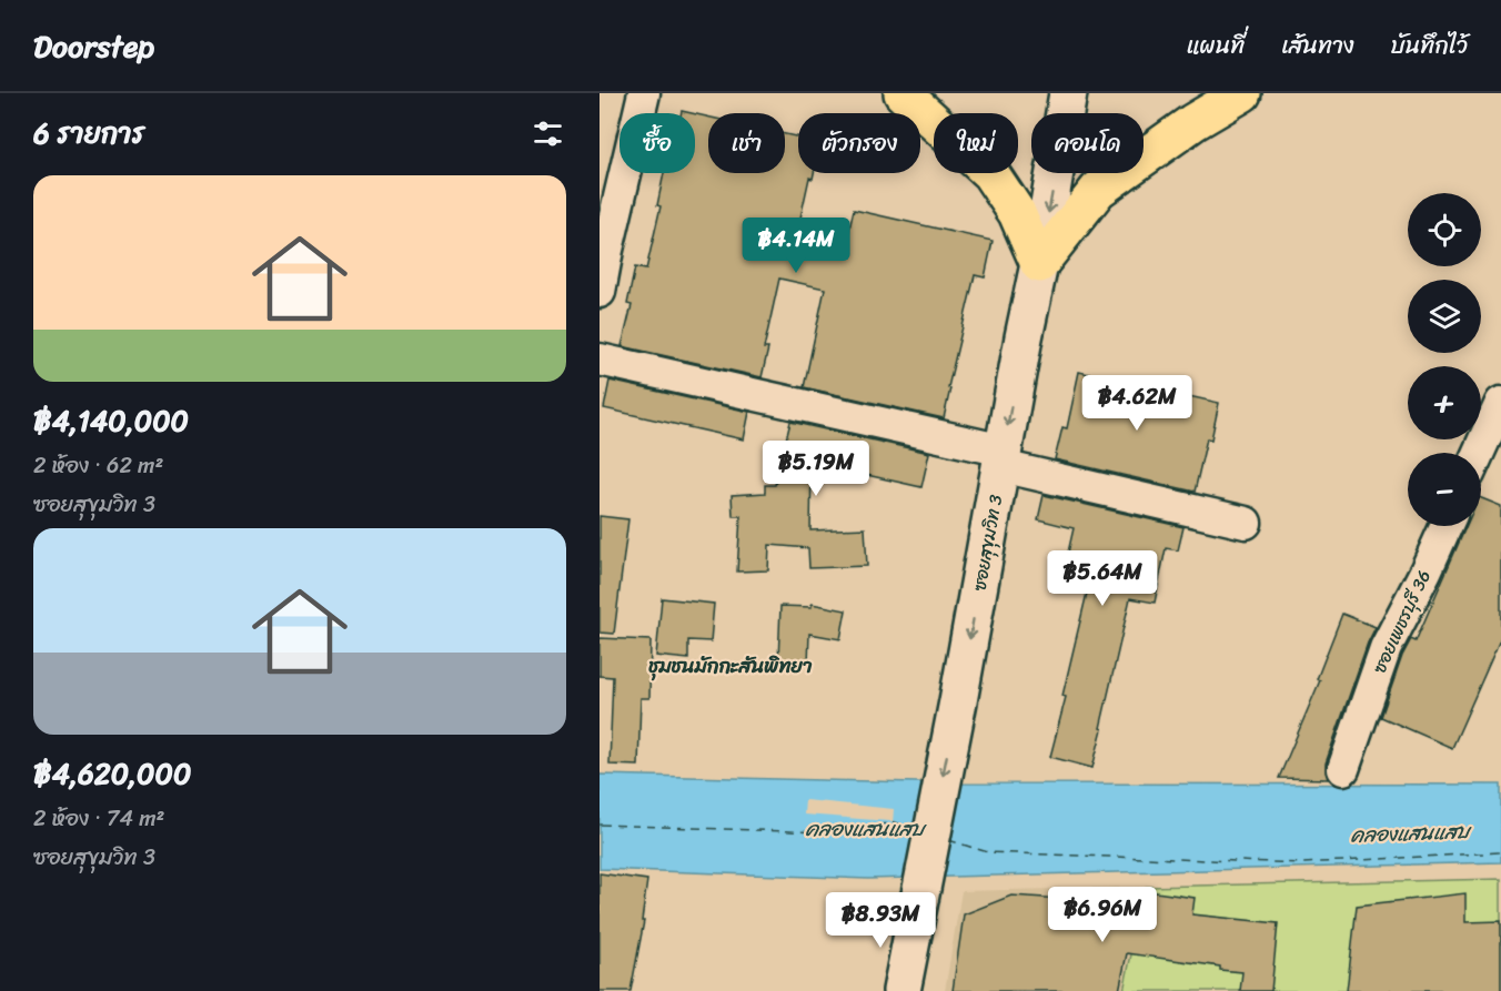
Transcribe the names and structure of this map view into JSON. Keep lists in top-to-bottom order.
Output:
{
  "streets": {
    "street": ["ซอยสุขุมวิท 3", "ซอยเพชรบุรี 36"]
  },
  "one_way": ["ซอยสุขุมวิท 3"],
  "districts": ["ชุมชนมักกะสันพิทยา"],
  "water": ["คลองแสนแสบ"],
  "page": {
    "header": "Doorstep",
    "nav": ["แผนที่", "เส้นทาง", "บันทึกไว้"],
    "heading": "6 รายการ",
    "chip": [
      "ซื้อ",
      "เช่า",
      "ตัวกรอง",
      "ใหม่",
      "คอนโด"
    ],
    "list": [
      {
        "name": "฿4,140,000",
        "note": "2 ห้อง · 62 m² · ซอยสุขุมวิท 3"
      },
      {
        "name": "฿4,620,000",
        "note": "2 ห้อง · 74 m² · ซอยสุขุมวิท 3"
      }
    ],
    "map_buttons": ["+", "−"],
    "price": [
      "฿4.14M",
      "฿4.62M",
      "฿5.19M",
      "฿5.64M",
      "฿6.96M",
      "฿8.93M"
    ]
  }
}
